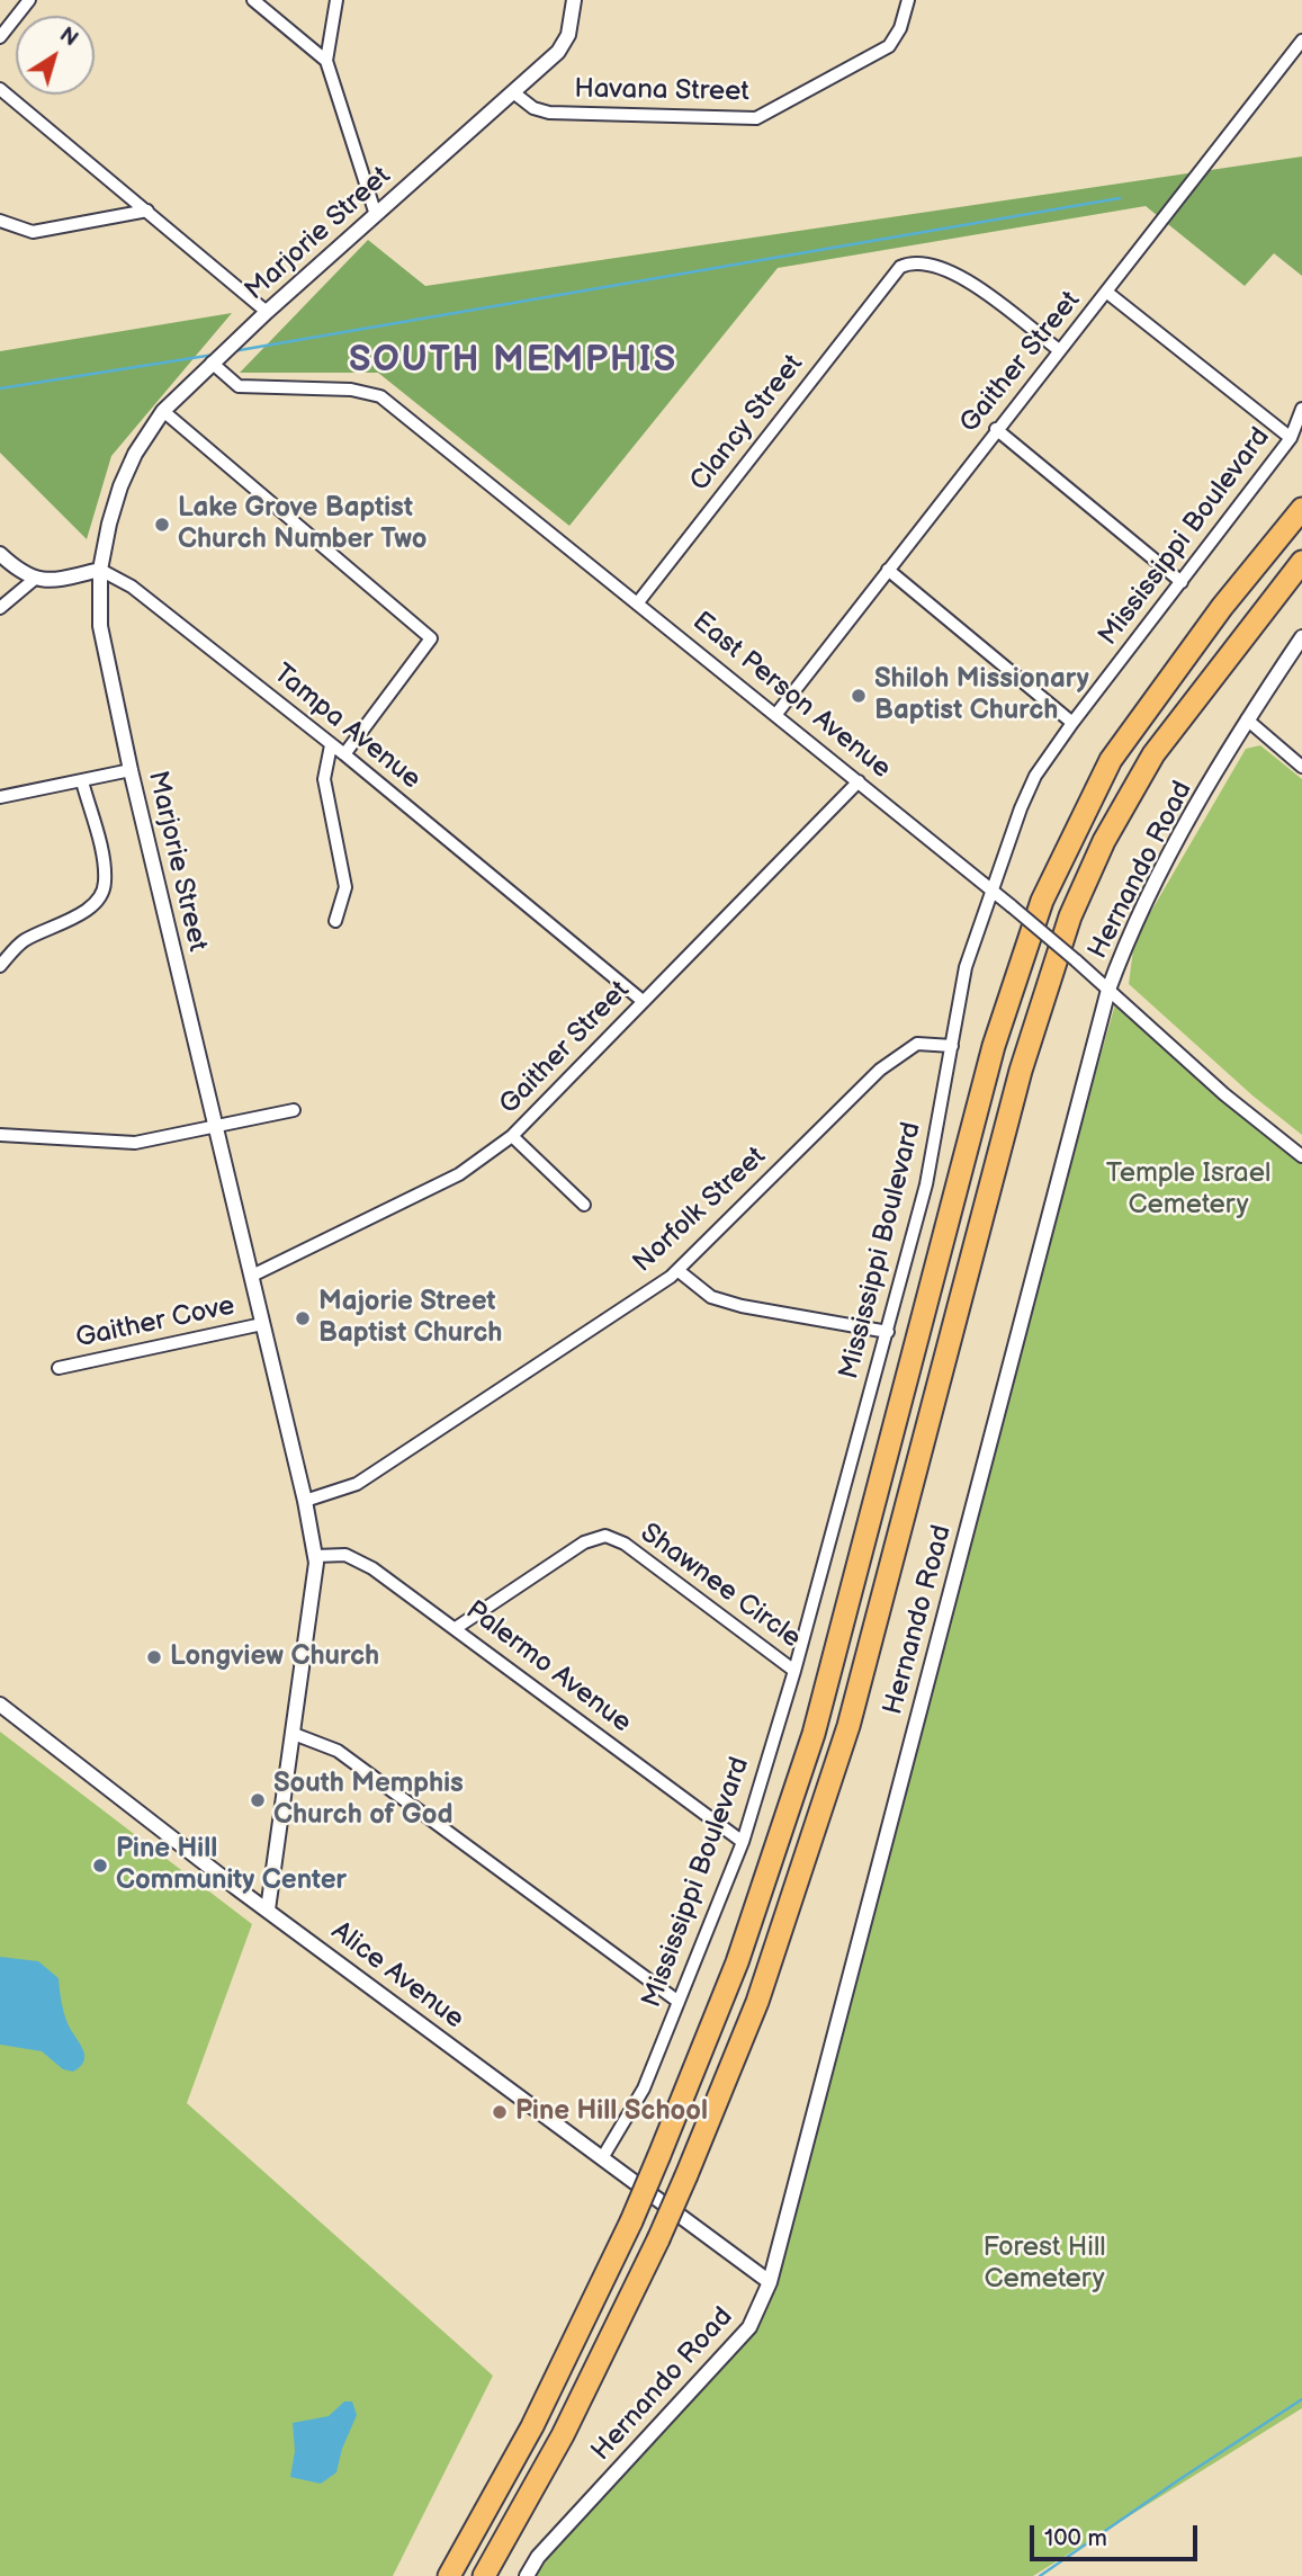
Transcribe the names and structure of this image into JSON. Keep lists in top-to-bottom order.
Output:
{
  "streets": {
    "street": [
      "Havana Street",
      "Marjorie Street",
      "Gaither Street",
      "Clancy Street",
      "Mississippi Boulevard",
      "East Person Avenue",
      "Tampa Avenue",
      "Hernando Road",
      "Norfolk Street",
      "Gaither Cove",
      "Shawnee Circle",
      "Palermo Avenue",
      "Alice Avenue"
    ]
  },
  "crossings": [
    ["Havana Street", "Marjorie Street"],
    ["Marjorie Street", "Gaither Street"],
    ["Marjorie Street", "East Person Avenue"],
    ["Marjorie Street", "Tampa Avenue"],
    ["Marjorie Street", "Norfolk Street"],
    ["Marjorie Street", "Gaither Cove"],
    ["Marjorie Street", "Palermo Avenue"],
    ["Marjorie Street", "Alice Avenue"],
    ["Gaither Street", "Clancy Street"],
    ["Gaither Street", "East Person Avenue"],
    ["Gaither Street", "Tampa Avenue"],
    ["Clancy Street", "East Person Avenue"],
    ["Mississippi Boulevard", "East Person Avenue"],
    ["Mississippi Boulevard", "Norfolk Street"],
    ["Mississippi Boulevard", "Shawnee Circle"],
    ["Mississippi Boulevard", "Palermo Avenue"],
    ["Mississippi Boulevard", "Alice Avenue"],
    ["East Person Avenue", "Hernando Road"],
    ["Hernando Road", "Alice Avenue"],
    ["Shawnee Circle", "Palermo Avenue"]
  ],
  "districts": ["SOUTH MEMPHIS"],
  "parks": ["Temple Israel Cemetery", "Forest Hill Cemetery"],
  "places": [
    "Lake Grove Baptist Church Number Two",
    "Shiloh Missionary Baptist Church",
    "Majorie Street Baptist Church",
    "Longview Church",
    "South Memphis Church of God",
    "Pine Hill Community Center",
    "Pine Hill School"
  ],
  "scale_bar": "100 m",
  "north": "top right"
}
